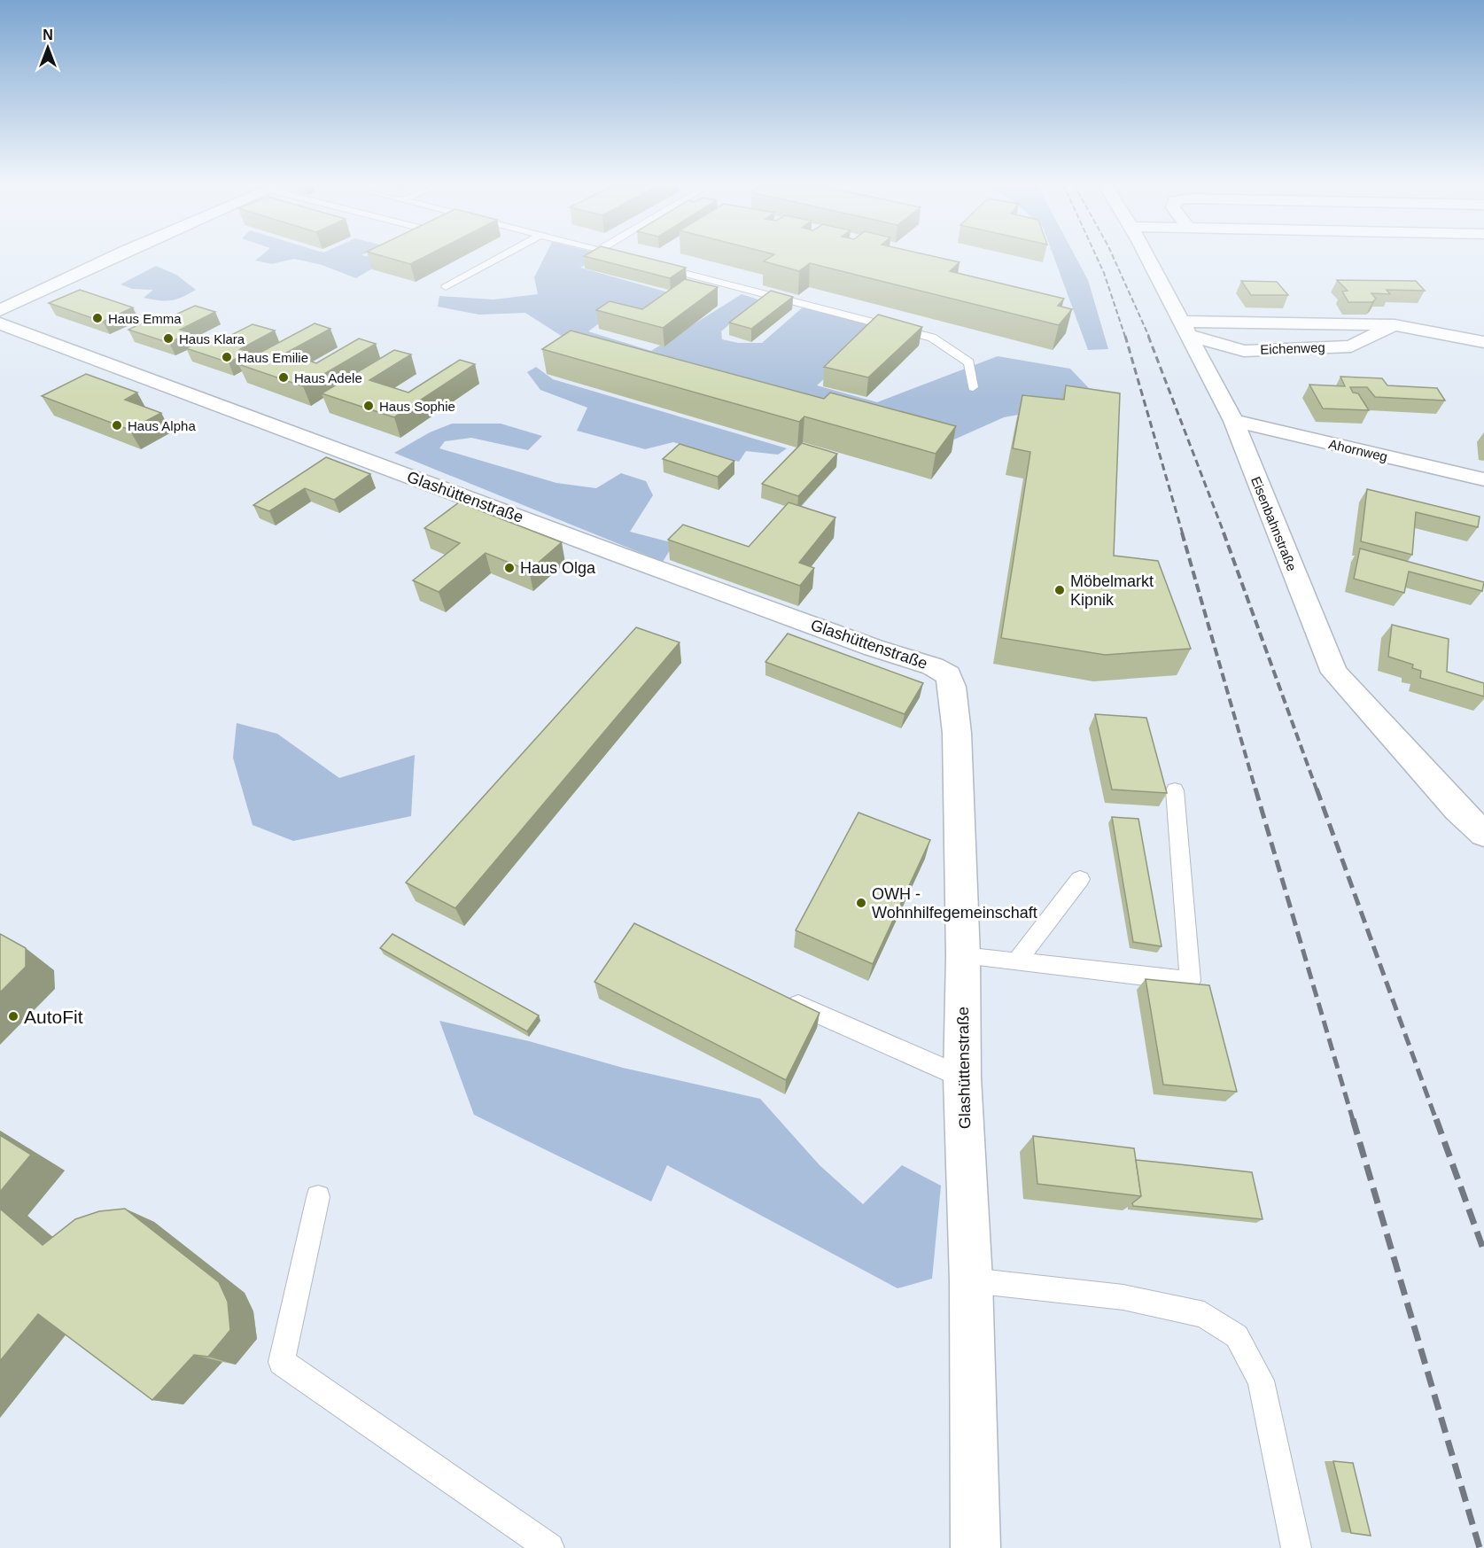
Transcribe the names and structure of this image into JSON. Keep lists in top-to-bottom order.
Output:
{
  "streets": {
    "street": [
      "Eichenweg",
      "Ahornweg",
      "Glashüttenstraße",
      "Eisenbahnstraße"
    ]
  },
  "crossings": [
    ["Eichenweg", "Eisenbahnstraße"],
    ["Ahornweg", "Eisenbahnstraße"]
  ],
  "places": [
    "Haus Emma",
    "Haus Klara",
    "Haus Emilie",
    "Haus Adele",
    "Haus Sophie",
    "Haus Alpha",
    "Haus Olga",
    "Möbelmarkt Kipnik",
    "OWH - Wohnhilfegemeinschaft",
    "AutoFit"
  ],
  "north": "top"
}
